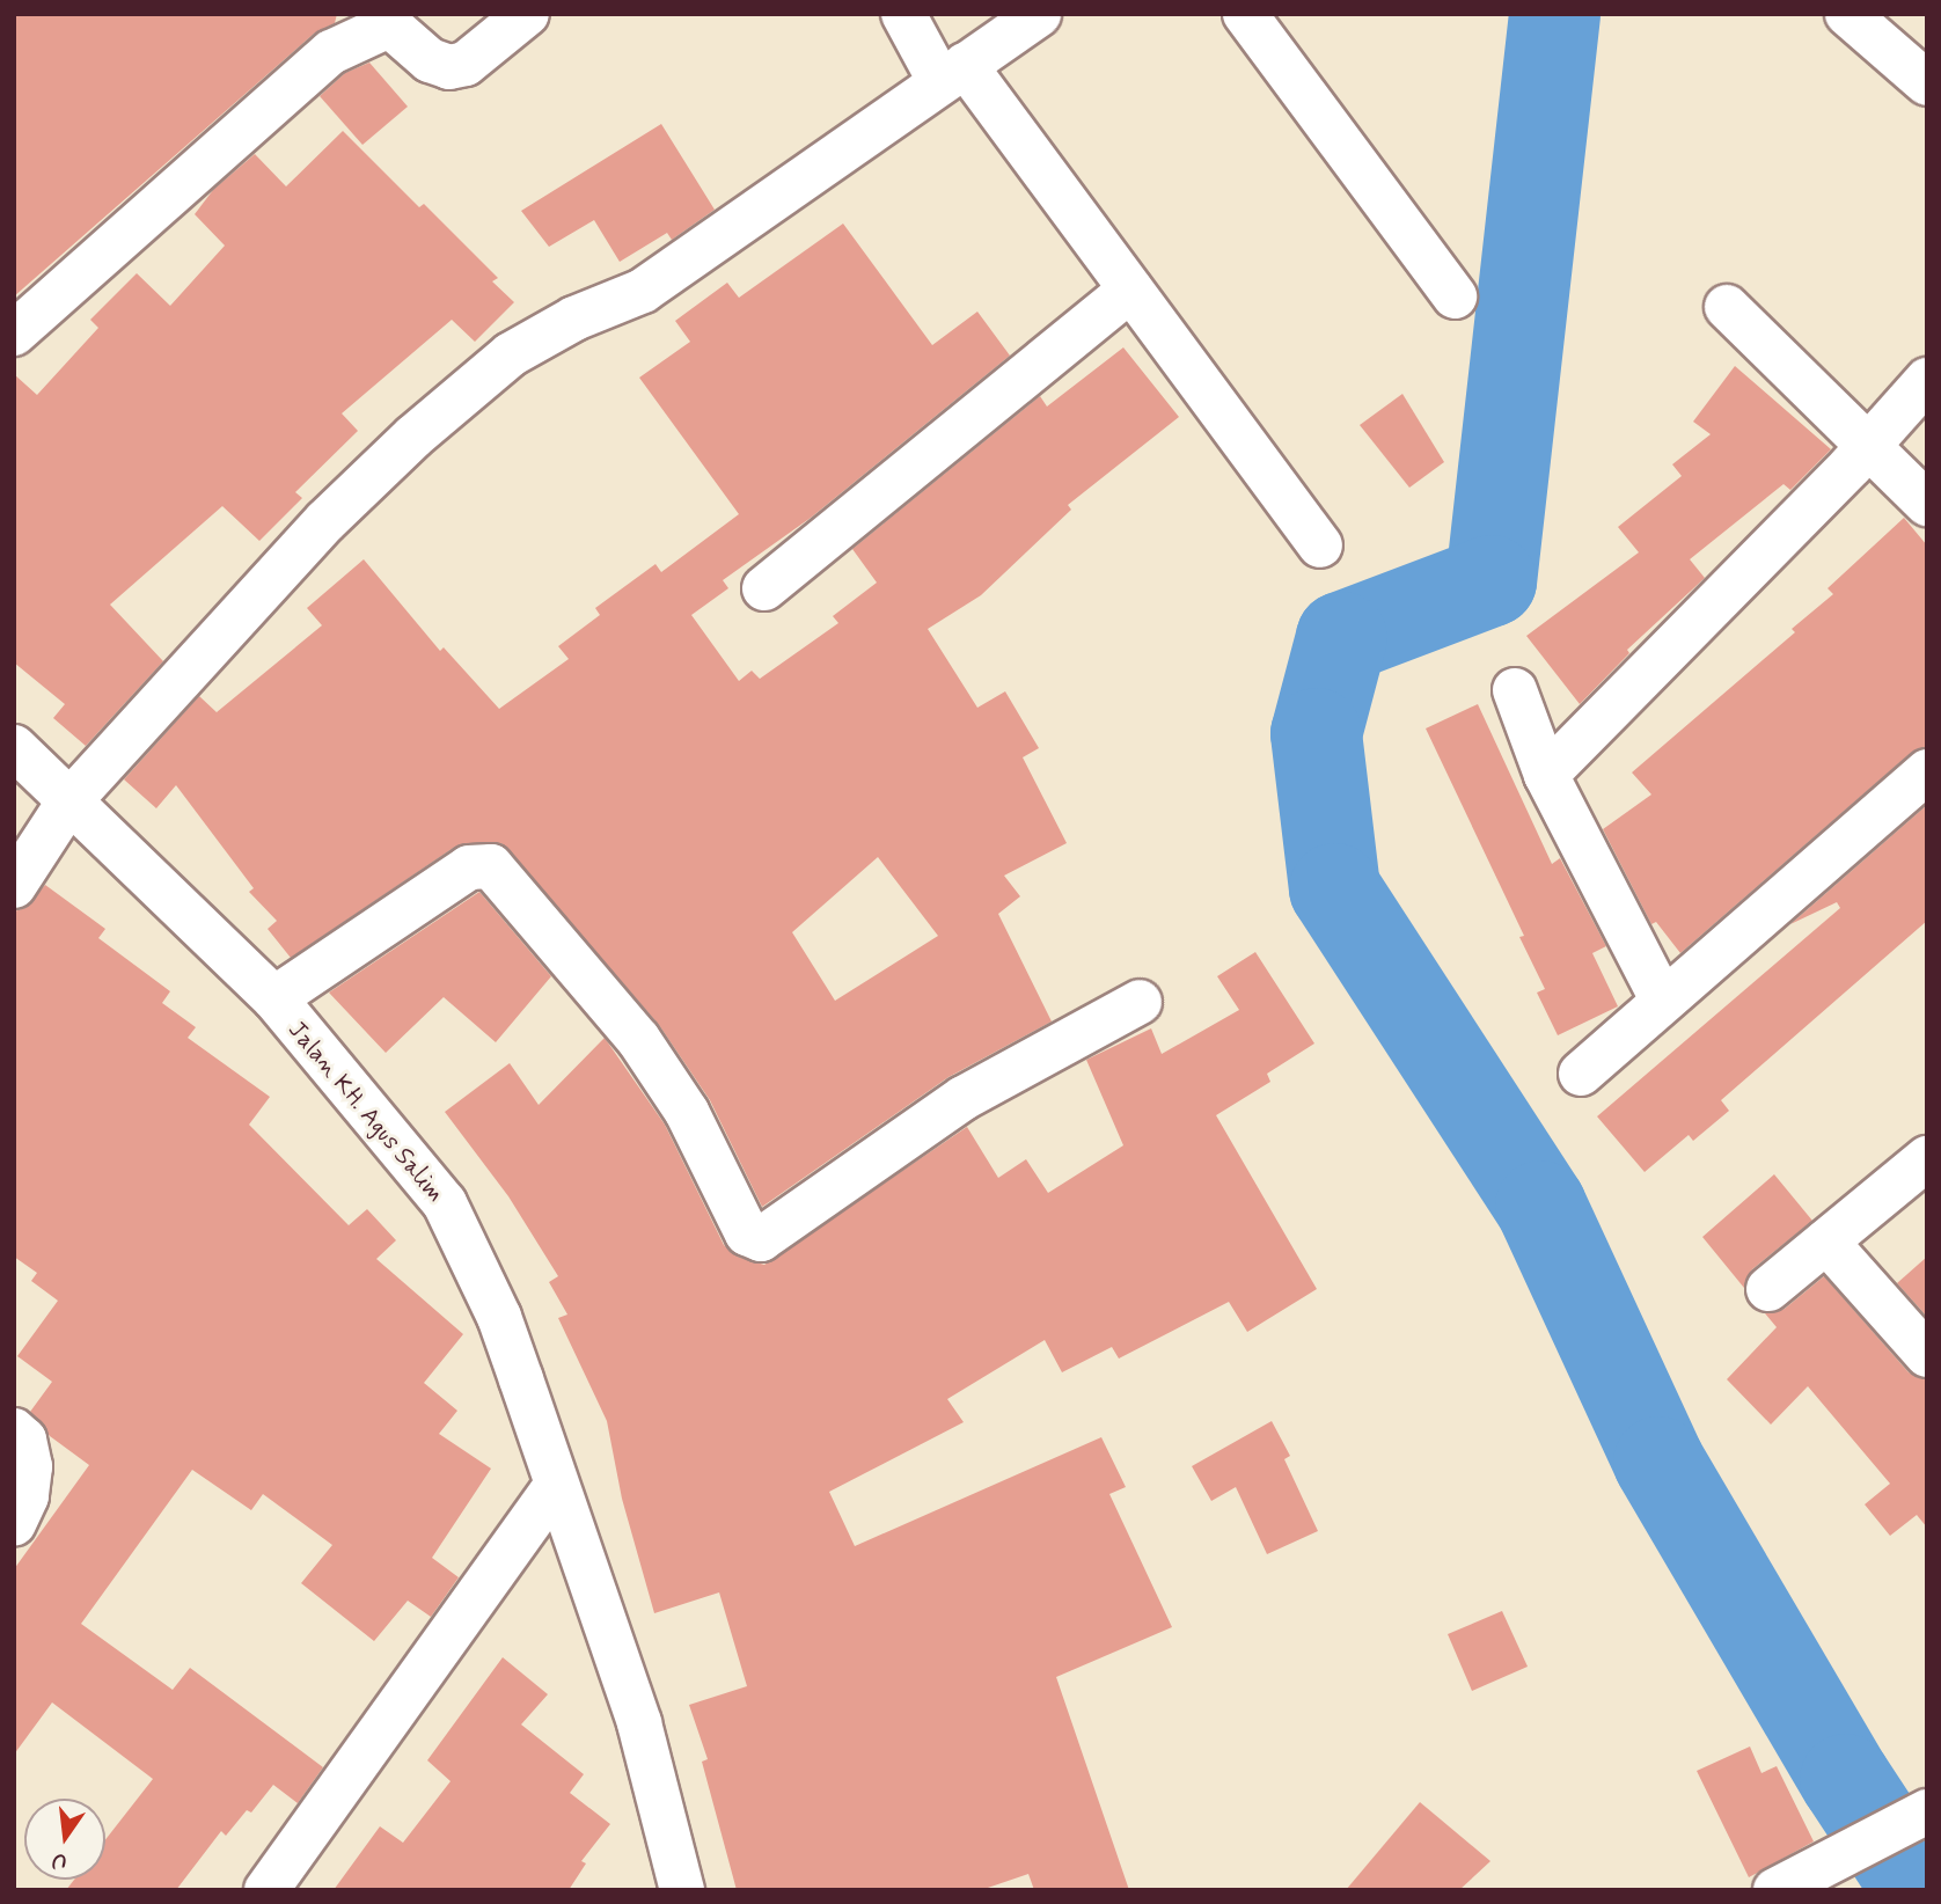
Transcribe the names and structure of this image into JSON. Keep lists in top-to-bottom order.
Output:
{
  "streets": {
    "street": ["Jalan KH. Agus Salim"]
  },
  "north": "bottom"
}
